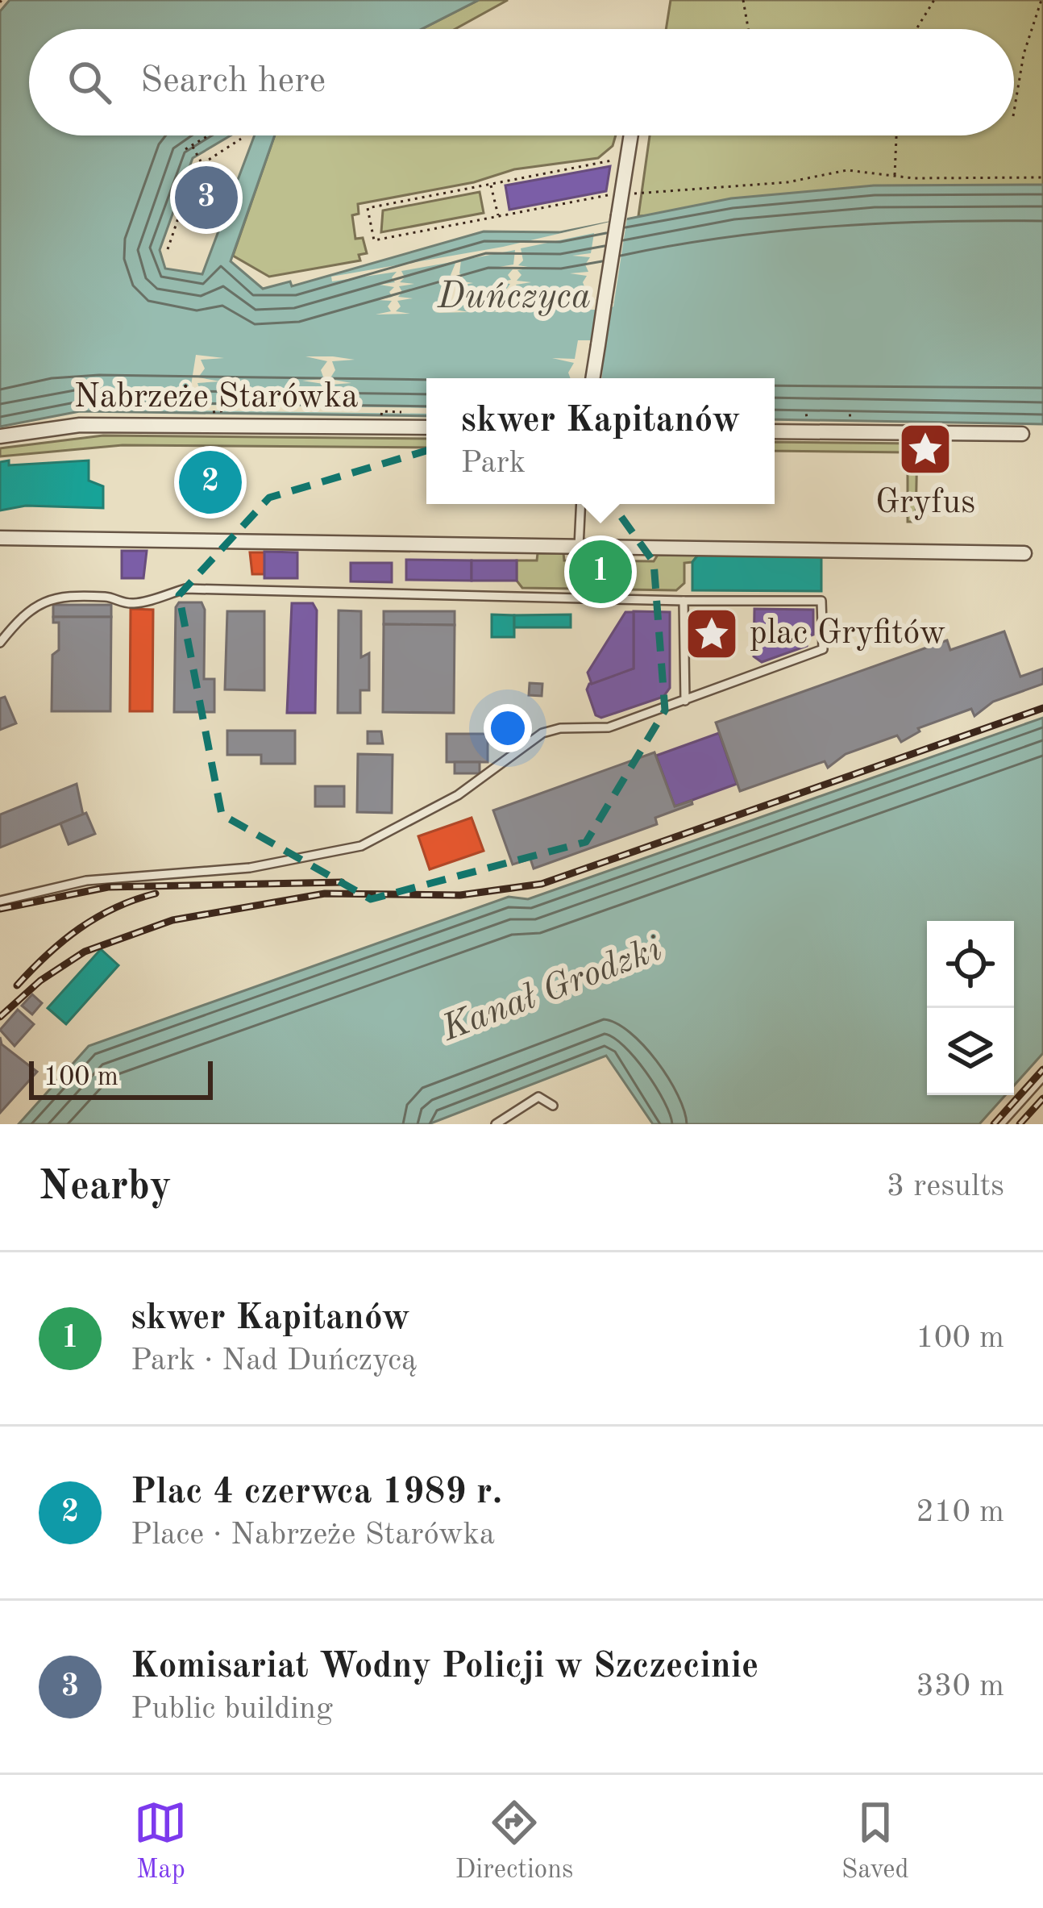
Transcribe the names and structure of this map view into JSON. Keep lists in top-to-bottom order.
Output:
{
  "streets": {
    "street": ["Nabrzeże Starówka"]
  },
  "water": ["Duńczyca", "Kanał Grodzki"],
  "places": {
    "place": ["Gryfus", "plac Gryfitów"]
  },
  "scale_bar": "100 m",
  "page": {
    "search": "Search here",
    "pins": ["3", "2", "1"],
    "popup": ["skwer Kapitanów", "Park"],
    "scale": "100 m",
    "heading": ["Nearby", "3 results"],
    "list": [
      {
        "mark": "1",
        "name": "skwer Kapitanów",
        "note": "Park · Nad Duńczycą",
        "value": "100 m"
      },
      {
        "mark": "2",
        "name": "Plac 4 czerwca 1989 r.",
        "note": "Place · Nabrzeże Starówka",
        "value": "210 m"
      },
      {
        "mark": "3",
        "name": "Komisariat Wodny Policji w Szczecinie",
        "note": "Public building",
        "value": "330 m"
      }
    ],
    "nav": ["Map", "Directions", "Saved"]
  }
}
